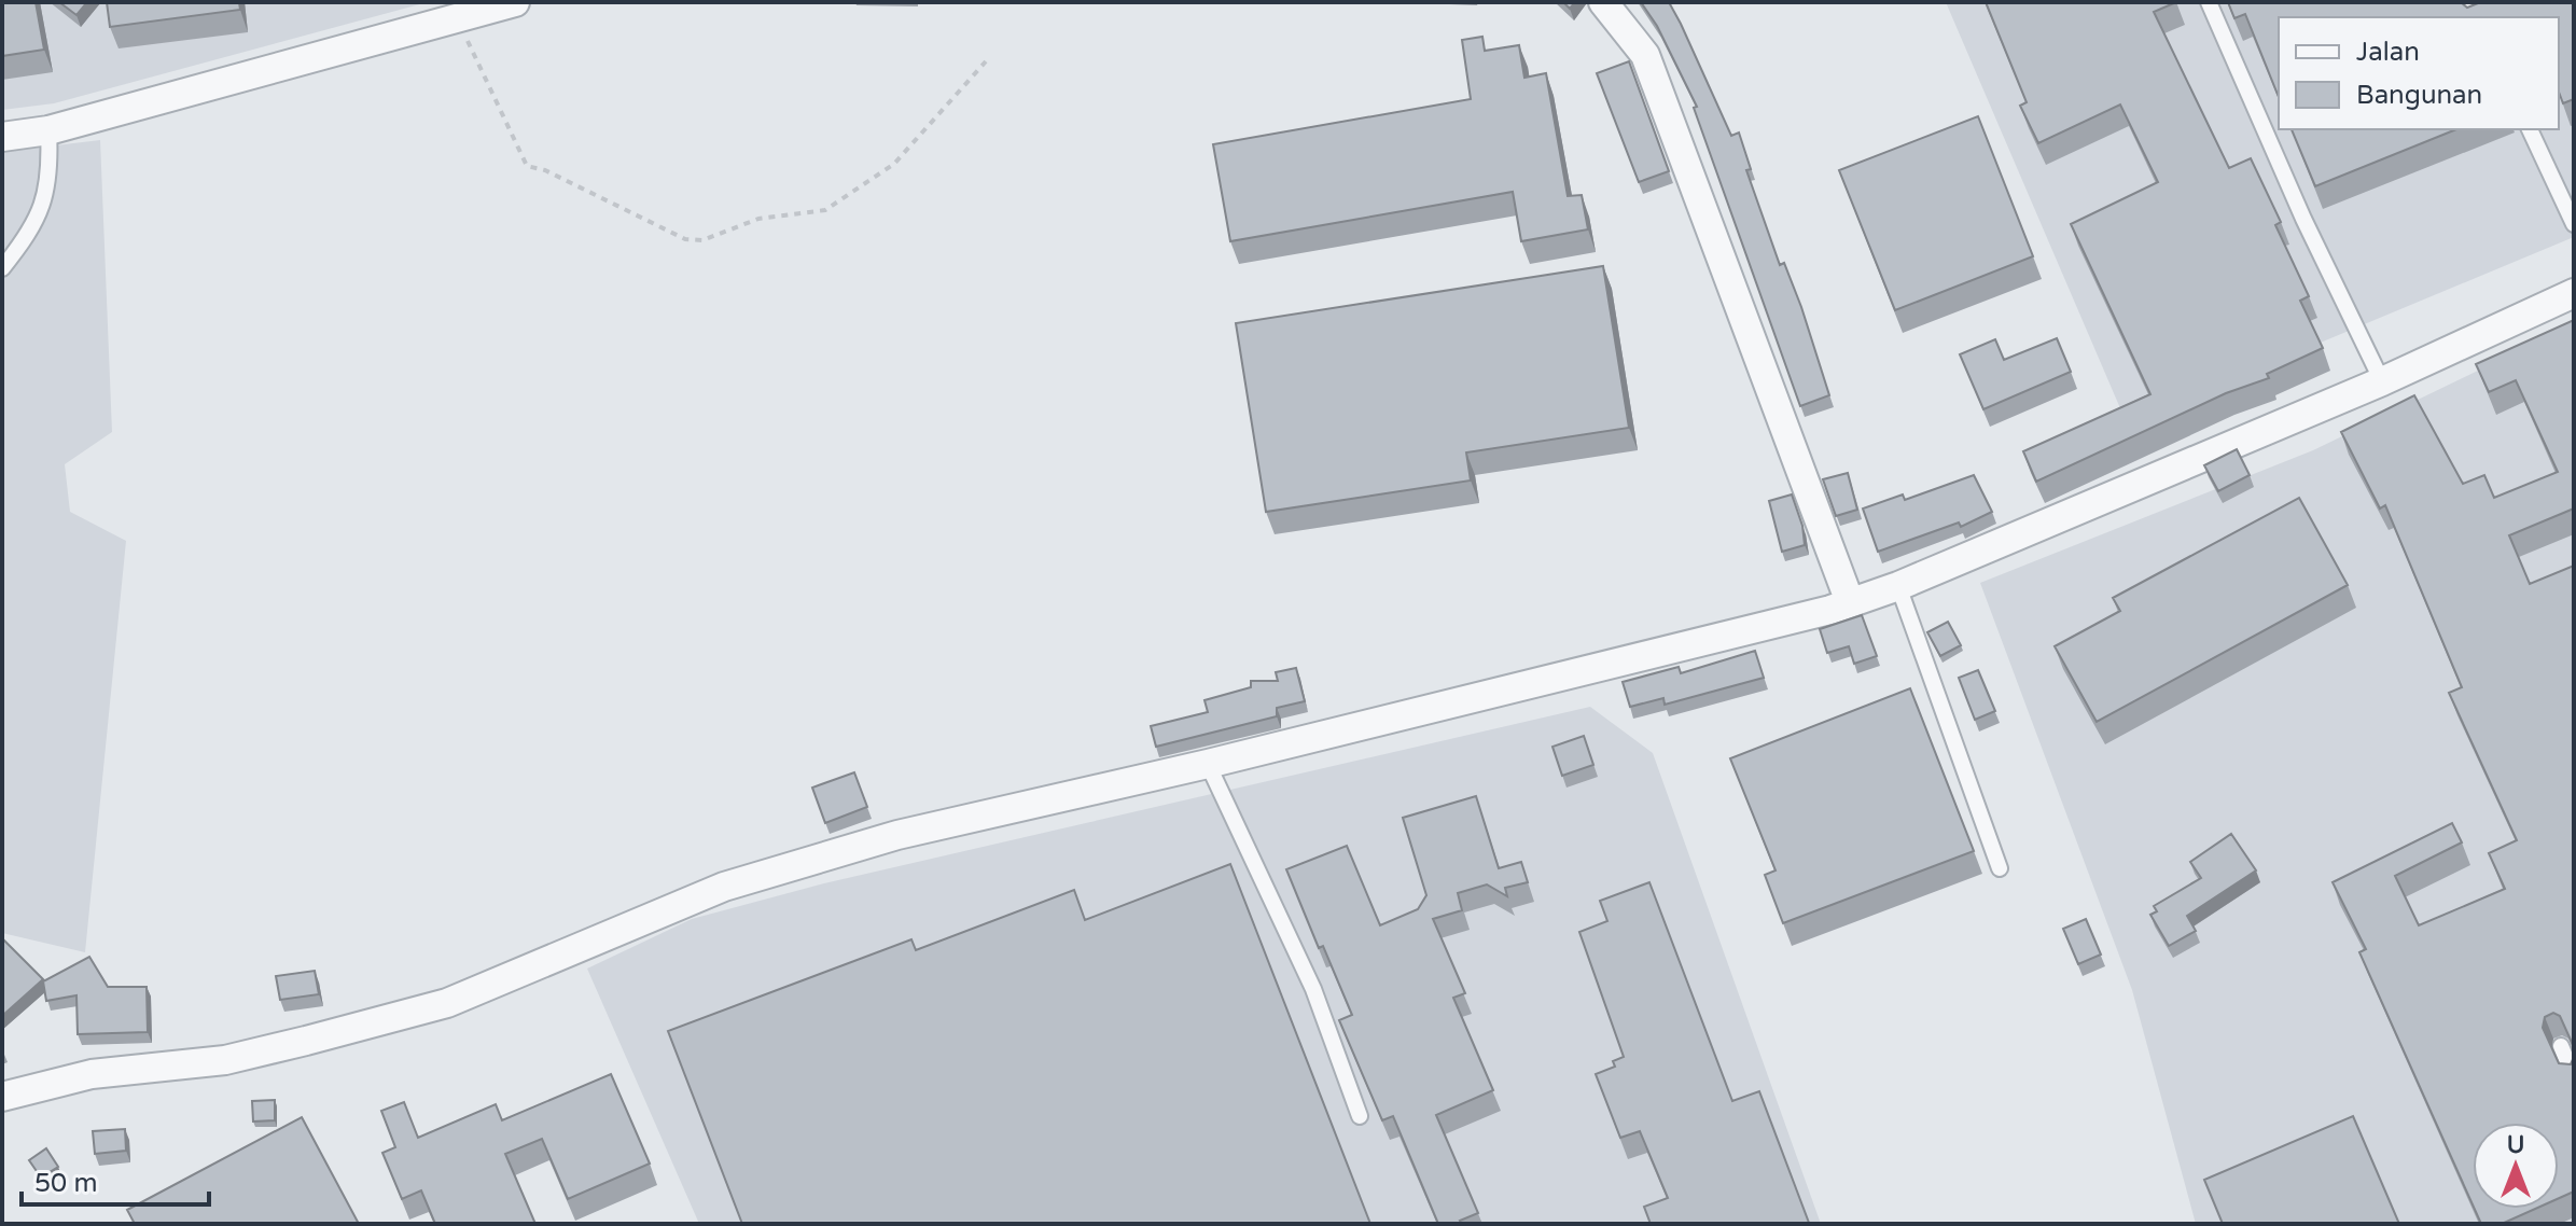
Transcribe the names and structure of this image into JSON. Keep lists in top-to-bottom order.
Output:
{
  "legend": ["Jalan", "Bangunan"],
  "scale_bar": "50 m",
  "north": "top"
}
